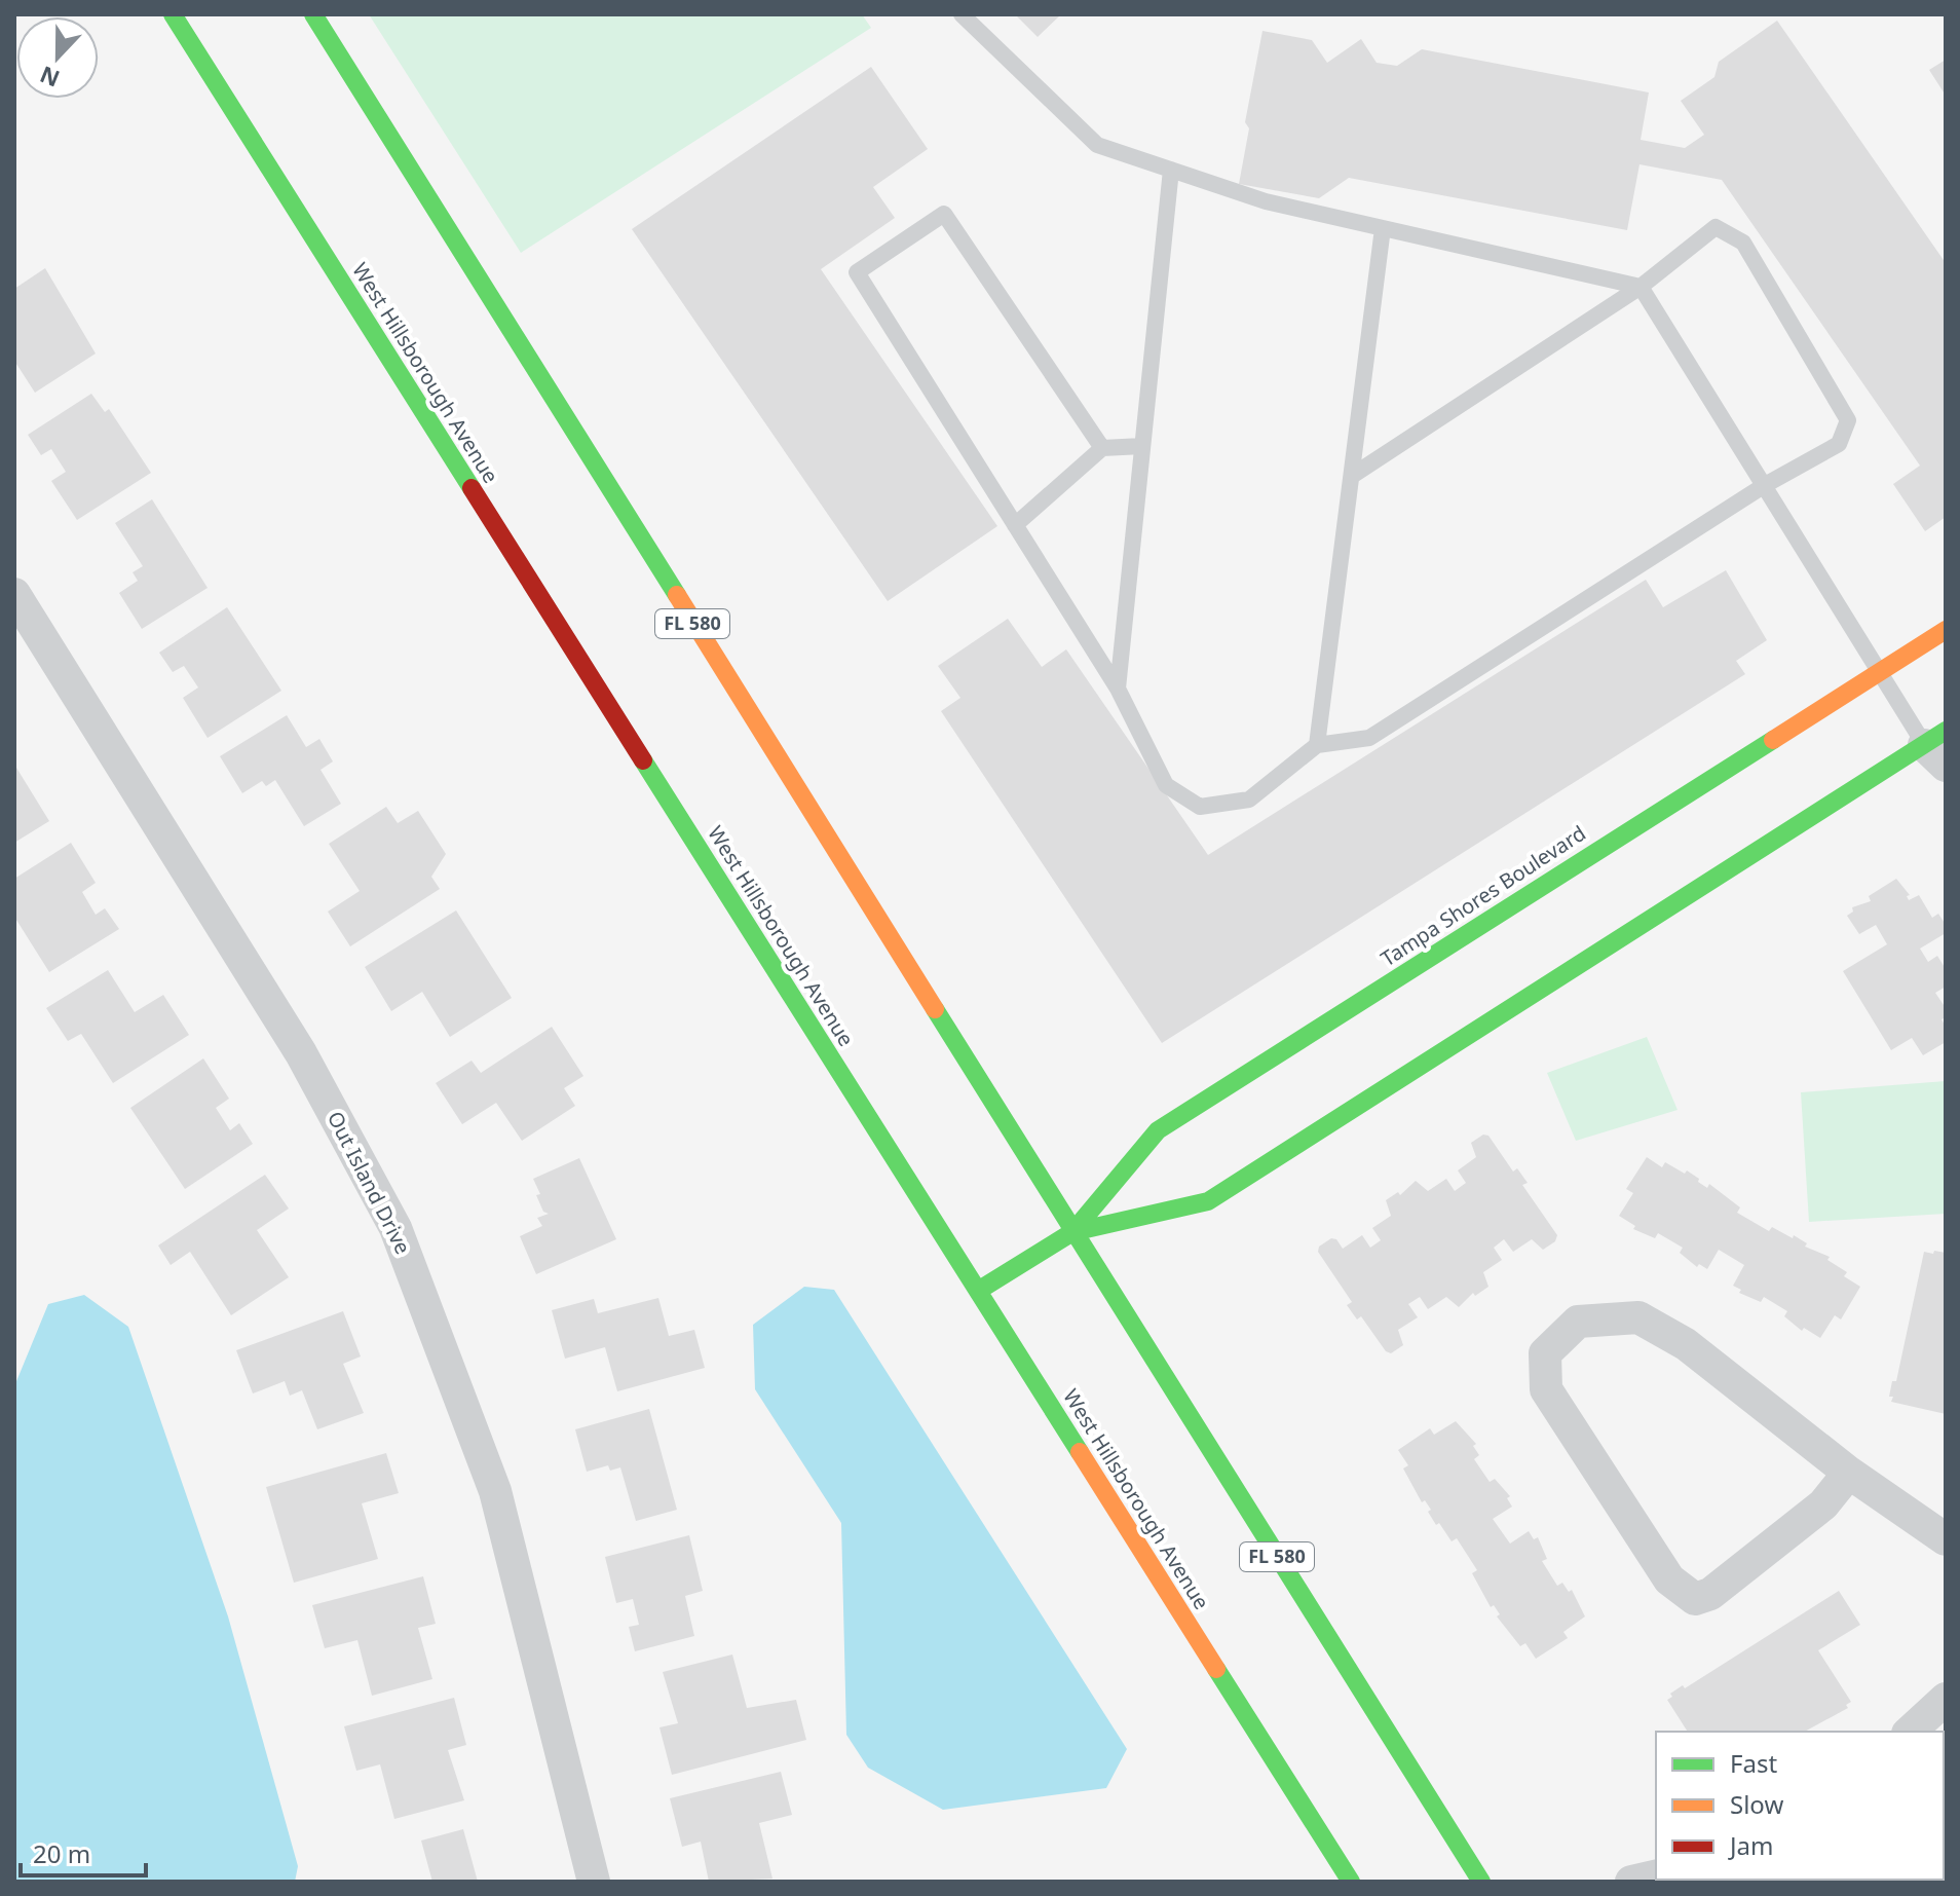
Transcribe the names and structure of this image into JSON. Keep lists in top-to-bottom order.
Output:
{
  "streets": {
    "main road": ["West Hillsborough Avenue", "FL 580", "Tampa Shores Boulevard"],
    "street": ["Out Island Drive"]
  },
  "crossings": [
    ["West Hillsborough Avenue", "Tampa Shores Boulevard"],
    ["FL 580", "Tampa Shores Boulevard"]
  ],
  "legend": ["Fast", "Slow", "Jam"],
  "scale_bar": "20 m",
  "north": "bottom"
}
